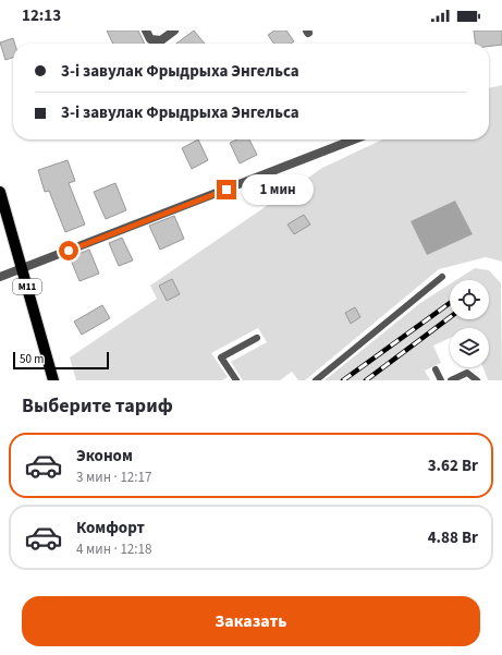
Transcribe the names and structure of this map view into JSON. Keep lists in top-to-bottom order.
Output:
{
  "streets": {
    "main road": ["М11"]
  },
  "scale_bar": "50 m",
  "page": {
    "status": "12:13",
    "banner": ["3-і завулак Фрыдрыха Энгельса", "3-і завулак Фрыдрыха Энгельса"],
    "bubble": "1 мин",
    "scale": "50 m",
    "heading": "Выберите тариф",
    "list": [
      {
        "name": "Эконом",
        "note": "3 мин · 12:17",
        "value": "3.62 Br"
      },
      {
        "name": "Комфорт",
        "note": "4 мин · 12:18",
        "value": "4.88 Br"
      }
    ],
    "buttons": "Заказать"
  }
}
